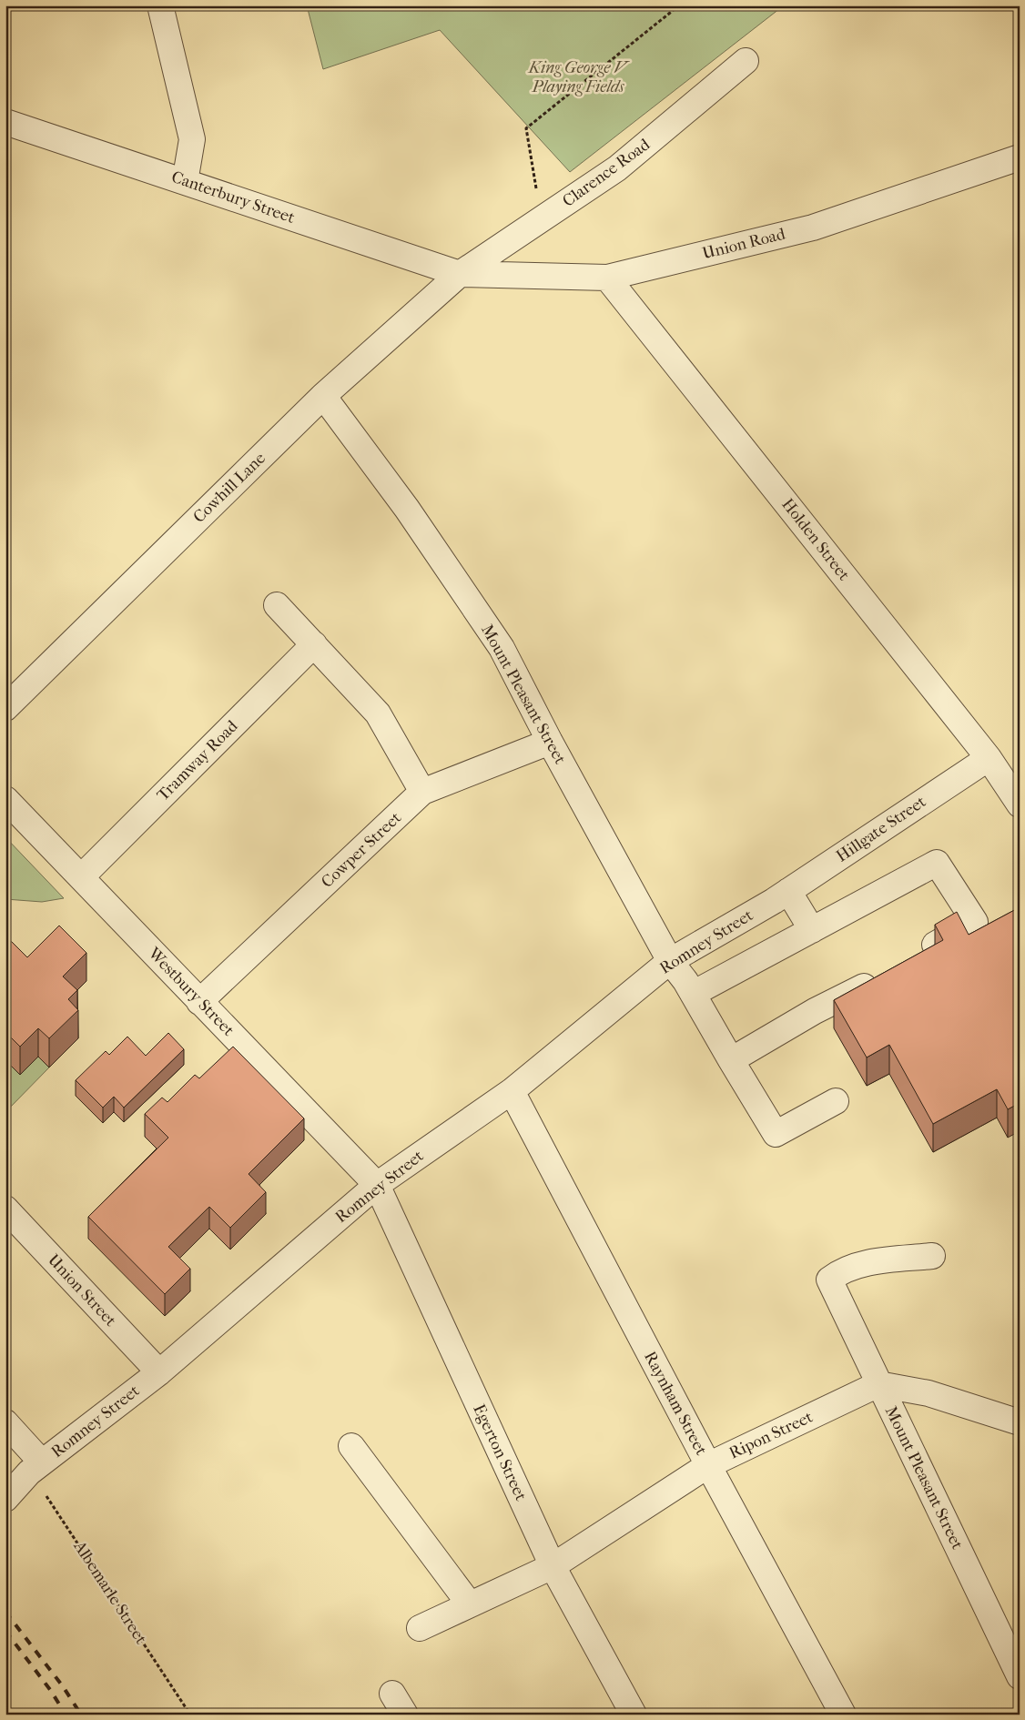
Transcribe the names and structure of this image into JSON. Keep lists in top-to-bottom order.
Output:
{
  "streets": {
    "street": [
      "Clarence Road",
      "Canterbury Street",
      "Union Road",
      "Cowhill Lane",
      "Holden Street",
      "Mount Pleasant Street",
      "Tramway Road",
      "Hillgate Street",
      "Cowper Street",
      "Romney Street",
      "Westbury Street",
      "Union Street",
      "Raynham Street",
      "Ripon Street",
      "Egerton Street"
    ],
    "path": ["Albemarle Street"]
  },
  "crossings": [
    ["Clarence Road", "Canterbury Street"],
    ["Clarence Road", "Union Road"],
    ["Clarence Road", "Cowhill Lane"],
    ["Canterbury Street", "Union Road"],
    ["Canterbury Street", "Cowhill Lane"],
    ["Union Road", "Cowhill Lane"],
    ["Union Road", "Holden Street"],
    ["Cowhill Lane", "Mount Pleasant Street"],
    ["Holden Street", "Hillgate Street"],
    ["Mount Pleasant Street", "Cowper Street"],
    ["Mount Pleasant Street", "Romney Street"],
    ["Mount Pleasant Street", "Ripon Street"],
    ["Tramway Road", "Westbury Street"],
    ["Hillgate Street", "Romney Street"],
    ["Cowper Street", "Westbury Street"],
    ["Romney Street", "Westbury Street"],
    ["Romney Street", "Union Street"],
    ["Romney Street", "Raynham Street"],
    ["Romney Street", "Egerton Street"],
    ["Romney Street", "Albemarle Street"],
    ["Westbury Street", "Egerton Street"],
    ["Raynham Street", "Ripon Street"],
    ["Ripon Street", "Egerton Street"]
  ],
  "parks": ["King George V Playing Fields"]
}
